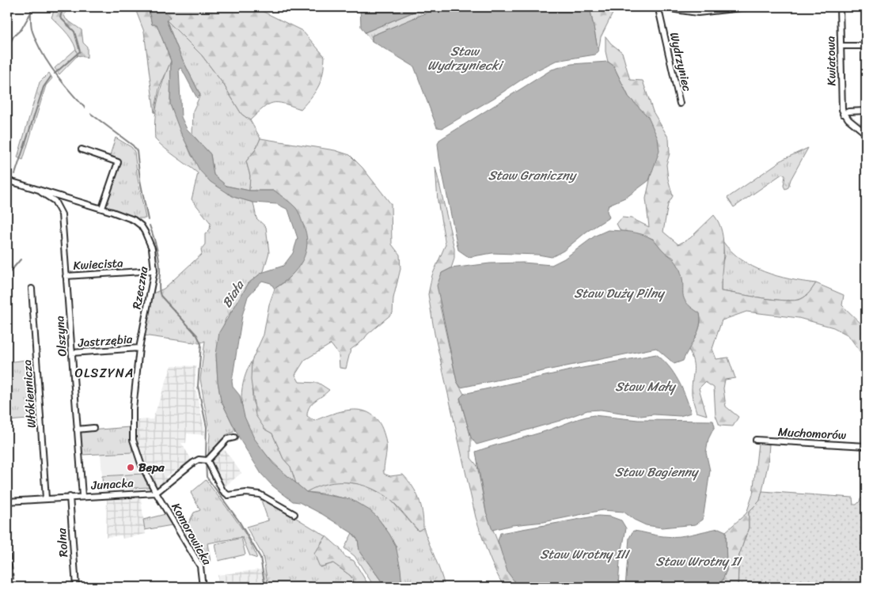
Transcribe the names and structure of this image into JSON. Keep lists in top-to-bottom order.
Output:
{
  "streets": {
    "street": [
      "Kwiatowa",
      "Wydrzyniec",
      "Kwiecista",
      "Rzeczna",
      "Olszyna",
      "Jastrzębia",
      "Włókiennicza",
      "Muchomorów",
      "Junacka",
      "Komorowicka",
      "Rolna"
    ]
  },
  "crossings": [
    ["Kwiecista", "Rzeczna"],
    ["Kwiecista", "Olszyna"],
    ["Rzeczna", "Olszyna"],
    ["Rzeczna", "Jastrzębia"],
    ["Rzeczna", "Junacka"],
    ["Rzeczna", "Komorowicka"],
    ["Olszyna", "Jastrzębia"],
    ["Olszyna", "Junacka"],
    ["Włókiennicza", "Junacka"],
    ["Junacka", "Komorowicka"],
    ["Junacka", "Rolna"]
  ],
  "districts": ["OLSZYNA"],
  "water": [
    "Staw Wydrzyniecki",
    "Staw Graniczny",
    "Staw Duży Pilny",
    "Biała",
    "Staw Mały",
    "Staw Bagienny",
    "Staw Wrotny III",
    "Staw Wrotny II"
  ],
  "places": ["Bepa"]
}
